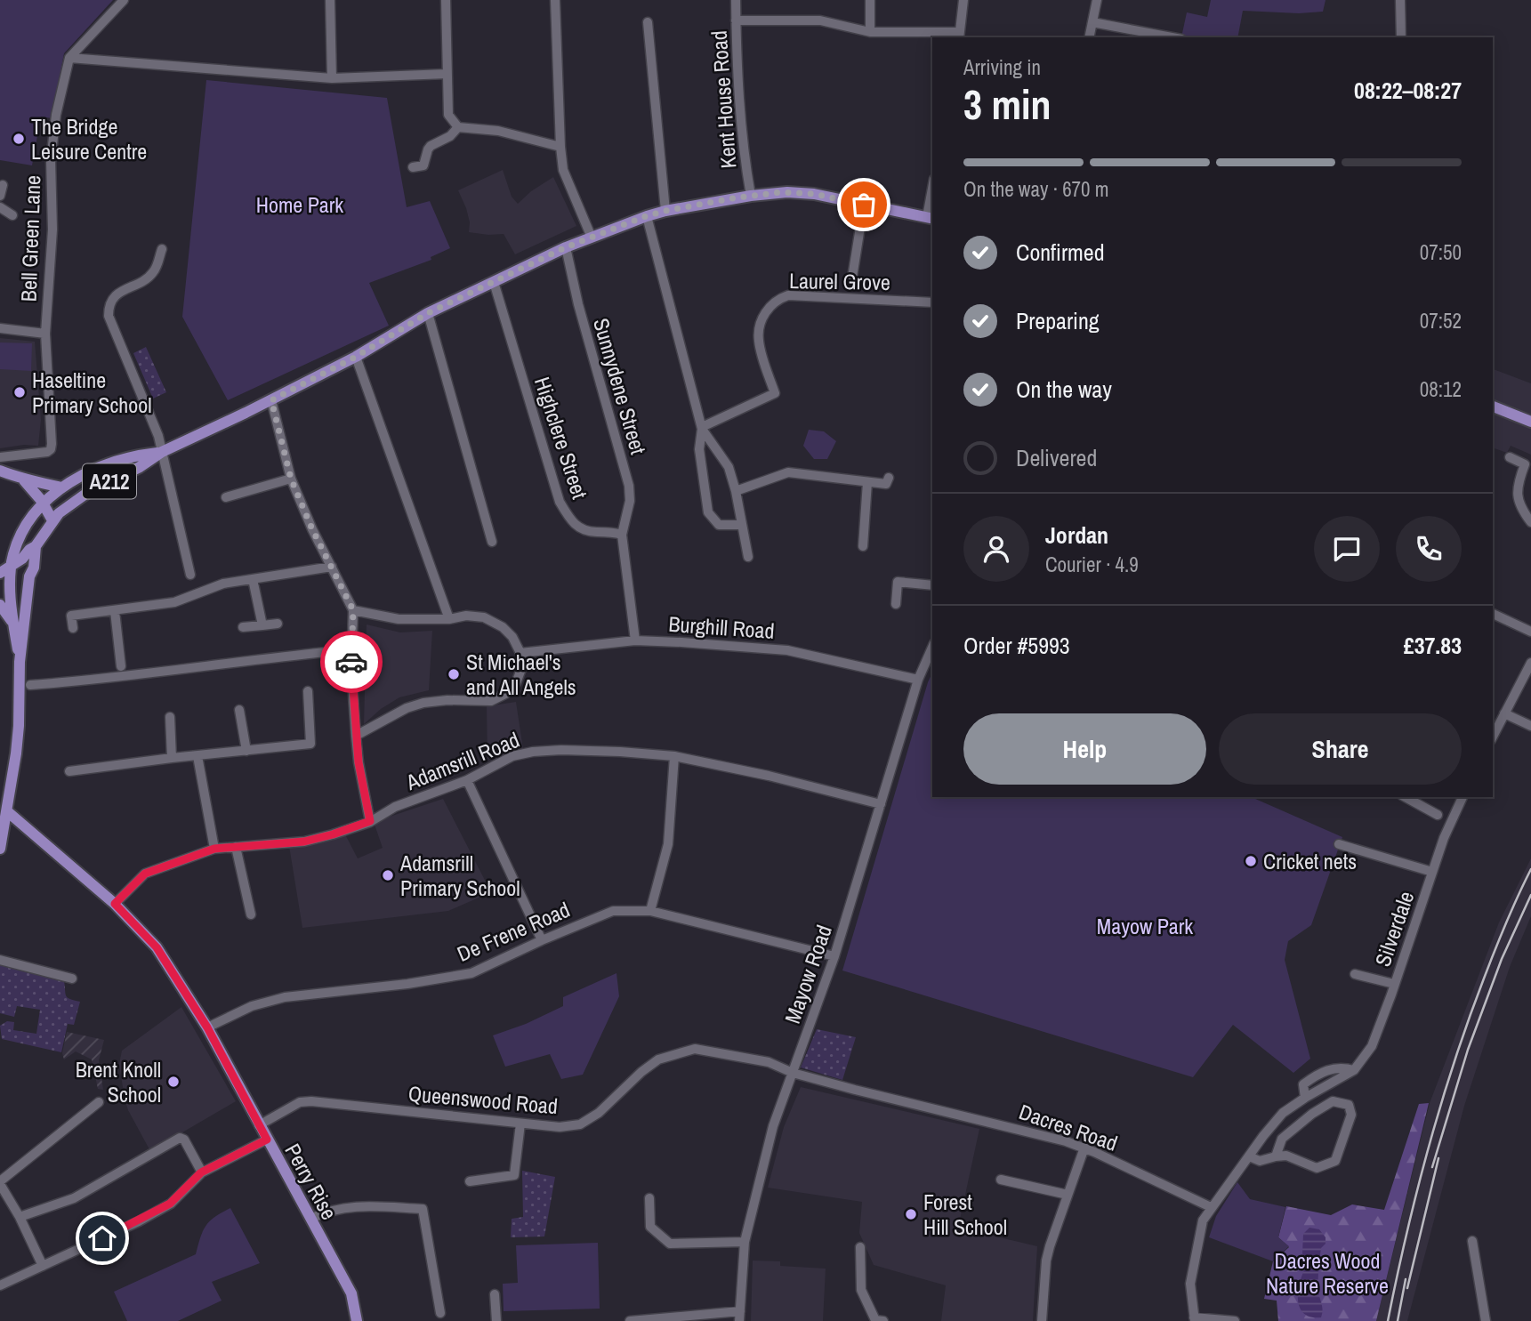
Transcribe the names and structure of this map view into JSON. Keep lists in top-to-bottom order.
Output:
{
  "streets": {
    "main road": ["A212", "Perry Rise"],
    "street": [
      "Kent House Road",
      "Bell Green Lane",
      "Laurel Grove",
      "Sunnydene Street",
      "Highclere Street",
      "Burghill Road",
      "Adamsrill Road",
      "Silverdale",
      "De Frene Road",
      "Mayow Road",
      "Queenswood Road",
      "Dacres Road"
    ]
  },
  "crossings": [
    ["Kent House Road", "A212"],
    ["Sunnydene Street", "Highclere Street"],
    ["Sunnydene Street", "A212"],
    ["Highclere Street", "A212"],
    ["A212", "Perry Rise"],
    ["Burghill Road", "Mayow Road"],
    ["Adamsrill Road", "Mayow Road"],
    ["Adamsrill Road", "Perry Rise"],
    ["Silverdale", "Dacres Road"],
    ["De Frene Road", "Mayow Road"],
    ["De Frene Road", "Perry Rise"],
    ["Mayow Road", "Queenswood Road"],
    ["Mayow Road", "Dacres Road"],
    ["Queenswood Road", "Dacres Road"],
    ["Queenswood Road", "Perry Rise"]
  ],
  "parks": ["Home Park", "Mayow Park", "Dacres Wood Nature Reserve"],
  "places": [
    "The Bridge Leisure Centre",
    "Haseltine Primary School",
    "St Michael's and All Angels",
    "Cricket nets",
    "Adamsrill Primary School",
    "Brent Knoll School",
    "Forest Hill School"
  ],
  "page": {
    "heading": ["3 min", "Arriving in", "08:22–08:27"],
    "panel": [
      "Jordan",
      "Courier · 4.9",
      "Order #5993",
      "£37.83"
    ],
    "bar": "On the way · 670 m",
    "list": [
      ["Confirmed", "07:50"],
      ["Preparing", "07:52"],
      ["On the way", "08:12"],
      "Delivered"
    ],
    "buttons": ["Help", "Share"]
  }
}
